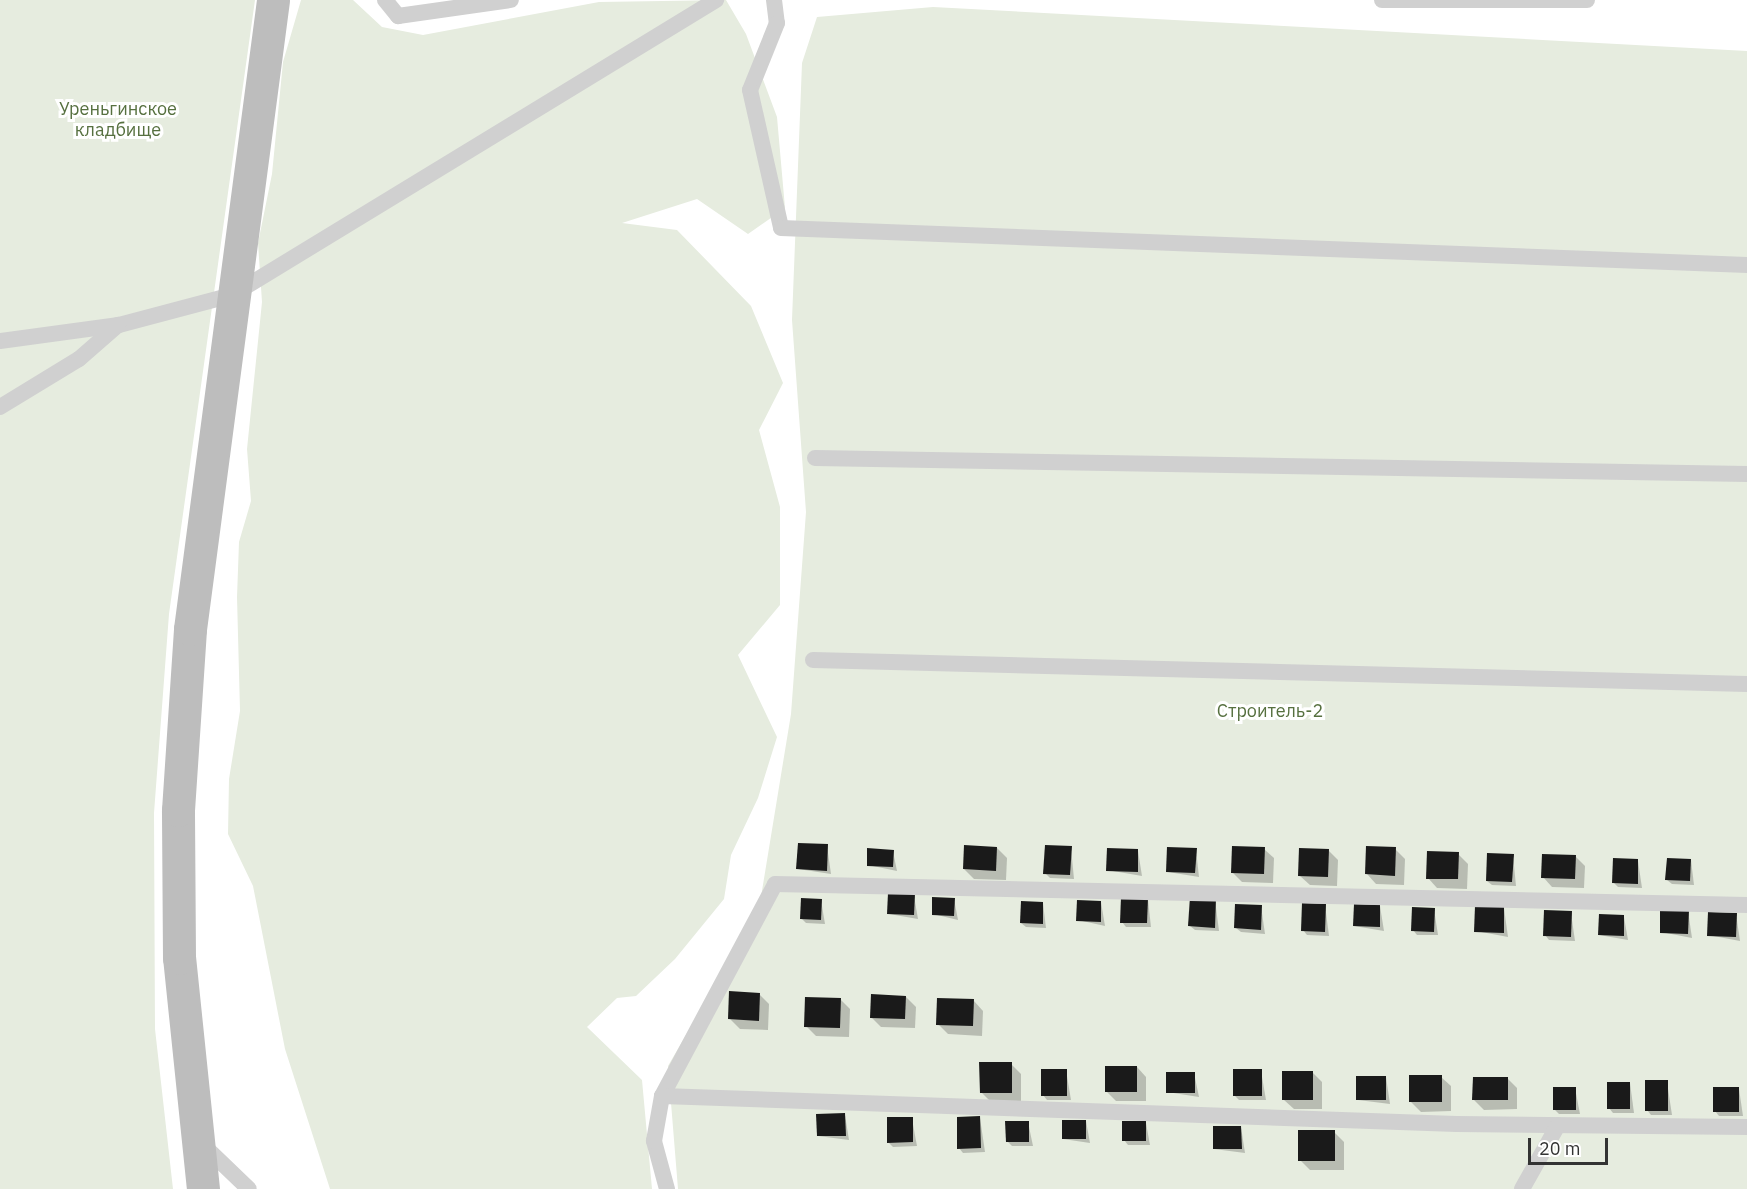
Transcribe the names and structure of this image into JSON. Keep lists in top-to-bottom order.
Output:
{
  "parks": ["Уреньгинское кладбище", "Строитель-2"],
  "scale_bar": "20 m"
}
